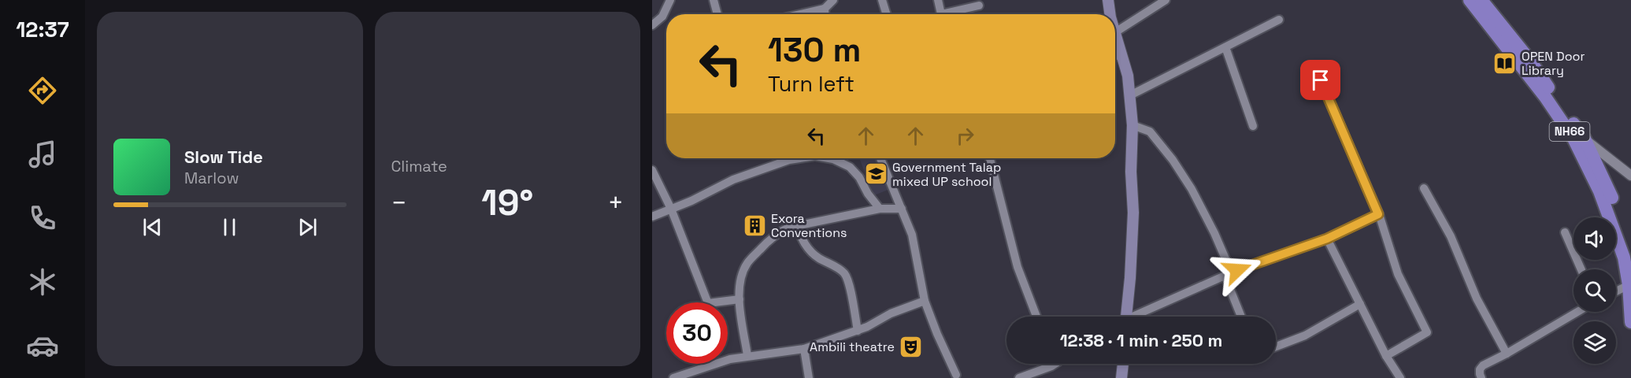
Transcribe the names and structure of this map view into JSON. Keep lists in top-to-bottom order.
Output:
{
  "streets": {
    "highway": ["NH66"]
  },
  "places": {
    "library": ["OPEN Door Library"],
    "school or university": ["Government Talap mixed UP school"],
    "building": ["Exora Conventions"],
    "theatre": ["Ambili theatre"]
  },
  "page": {
    "tabs": "12:37",
    "tile": "Climate",
    "turn": ["130 m", "Turn left"],
    "song": ["Slow Tide", "Marlow"],
    "heat": ["−", "19°", "+"],
    "limit": "30",
    "trip": "12:38 · 1 min · 250 m"
  }
}
